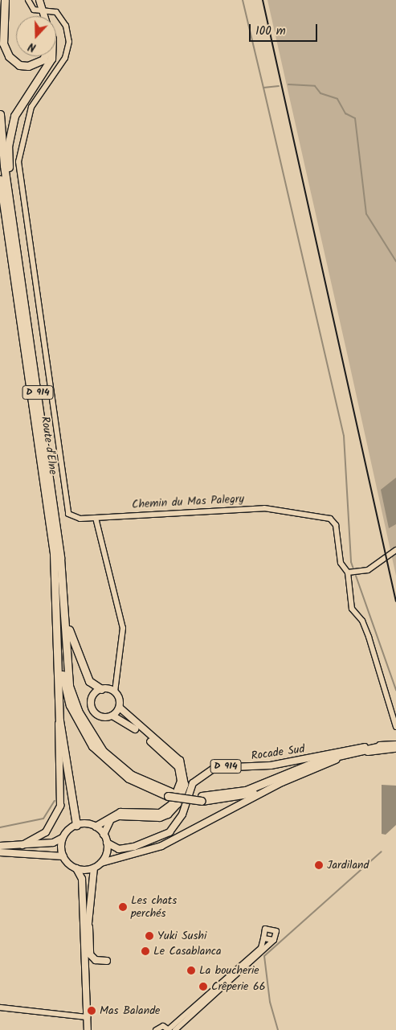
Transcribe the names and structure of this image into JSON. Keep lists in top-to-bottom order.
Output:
{
  "streets": {
    "highway": ["D 914", "Route d'Elne"],
    "main road": ["Rocade Sud"],
    "street": ["Chemin du Mas Palegry"]
  },
  "crossings": [
    ["D 914", "Route d'Elne"],
    ["D 914", "Rocade Sud"]
  ],
  "places": [
    "Jardiland",
    "Les chats perchés",
    "Yuki Sushi",
    "Le Casablanca",
    "La boucherie",
    "Crêperie 66",
    "Mas Balande"
  ],
  "scale_bar": "100 m",
  "north": "bottom"
}
